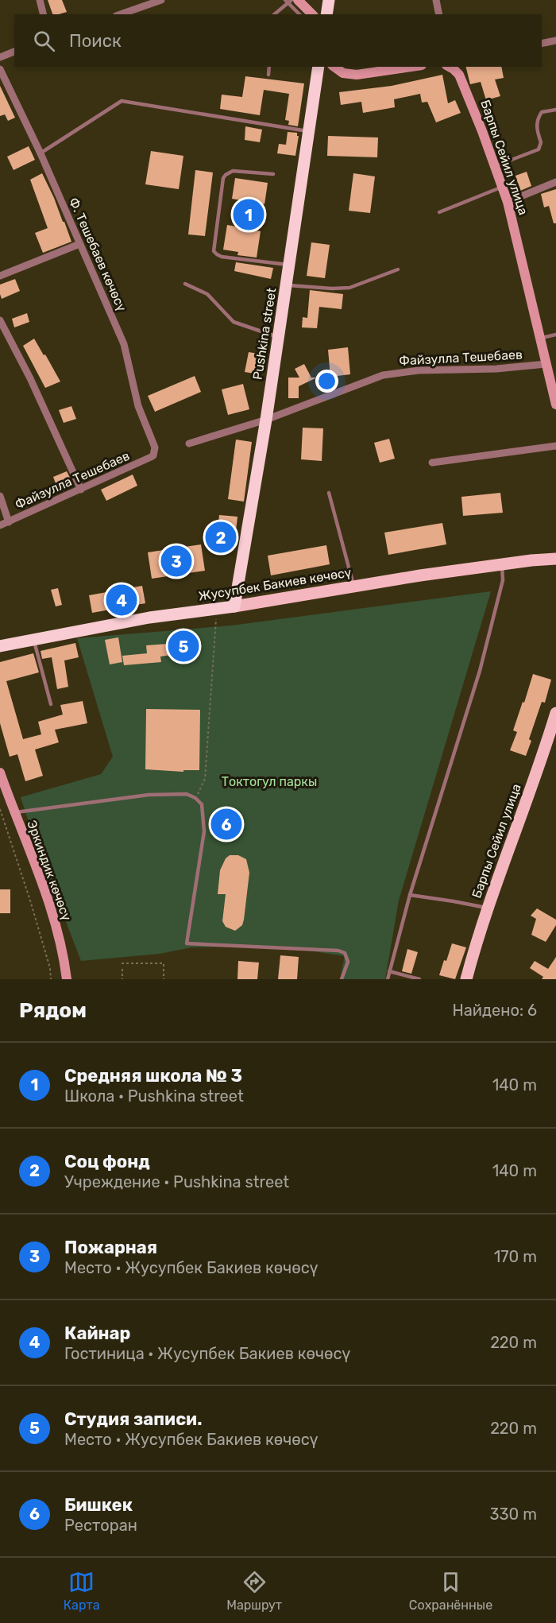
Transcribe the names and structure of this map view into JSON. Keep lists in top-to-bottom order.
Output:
{
  "streets": {
    "highway": ["Pushkina street", "Жусупбек Бакиев көчөсү"],
    "main road": ["Барпы Сейил улица", "Эркиндик көчөсү"],
    "street": ["Ф. Тешебаев көчөсү", "Файзулла Тешебаев"]
  },
  "crossings": [
    ["Барпы Сейил улица", "Файзулла Тешебаев"],
    ["Ф. Тешебаев көчөсү", "Файзулла Тешебаев"],
    ["Pushkina street", "Файзулла Тешебаев"],
    ["Pushkina street", "Жусупбек Бакиев көчөсү"]
  ],
  "parks": ["Токтогул паркы"],
  "page": {
    "search": "Поиск",
    "pins": [
      "1",
      "2",
      "3",
      "4",
      "5",
      "6"
    ],
    "heading": ["Рядом", "Найдено: 6"],
    "list": [
      {
        "mark": "1",
        "name": "Средняя школа № 3",
        "note": "Школа · Pushkina street",
        "value": "140 m"
      },
      {
        "mark": "2",
        "name": "Соц фонд",
        "note": "Учреждение · Pushkina street",
        "value": "140 m"
      },
      {
        "mark": "3",
        "name": "Пожарная",
        "note": "Место · Жусупбек Бакиев көчөсү",
        "value": "170 m"
      },
      {
        "mark": "4",
        "name": "Кайнар",
        "note": "Гостиница · Жусупбек Бакиев көчөсү",
        "value": "220 m"
      },
      {
        "mark": "5",
        "name": "Студия записи.",
        "note": "Место · Жусупбек Бакиев көчөсү",
        "value": "220 m"
      },
      {
        "mark": "6",
        "name": "Бишкек",
        "note": "Ресторан",
        "value": "330 m"
      }
    ],
    "nav": ["Карта", "Маршрут", "Сохранённые"]
  }
}
